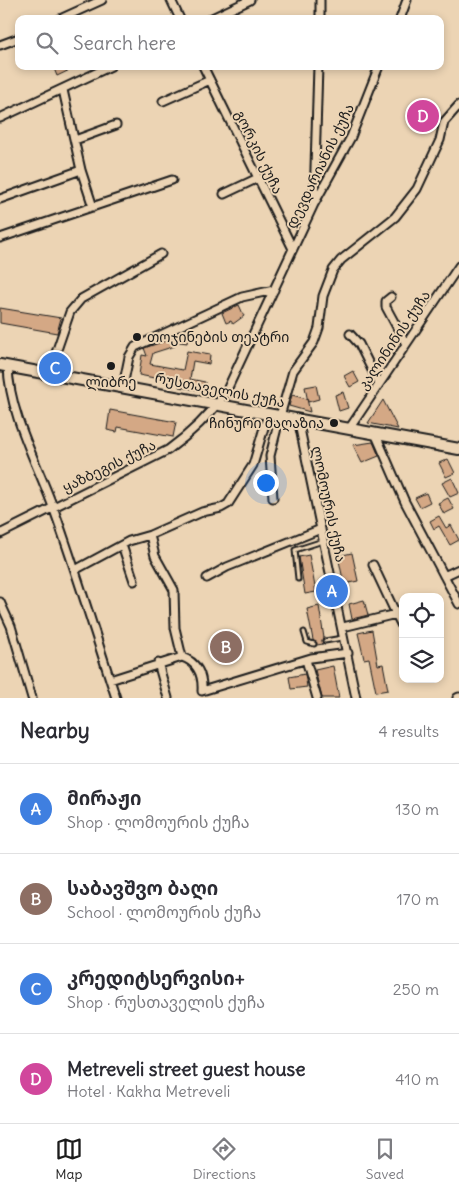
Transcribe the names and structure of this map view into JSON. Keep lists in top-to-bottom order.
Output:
{
  "streets": {
    "main road": ["რუსთაველის ქუჩა"],
    "street": [
      "გორკის ქუჩა",
      "დევდარიანის ქუჩა",
      "კალინინის ქუჩა",
      "ყაზბეგის ქუჩა",
      "ლომოურის ქუჩა"
    ]
  },
  "crossings": [
    ["გორკის ქუჩა", "დევდარიანის ქუჩა"],
    ["დევდარიანის ქუჩა", "ყაზბეგის ქუჩა"],
    ["კალინინის ქუჩა", "რუსთაველის ქუჩა"],
    ["რუსთაველის ქუჩა", "ყაზბეგის ქუჩა"],
    ["რუსთაველის ქუჩა", "ლომოურის ქუჩა"]
  ],
  "places": ["თოჯინების თეატრი", "ლიბრე", "ჩინური მაღაზია"],
  "page": {
    "search": "Search here",
    "pins": [
      "D",
      "C",
      "A",
      "B"
    ],
    "heading": ["Nearby", "4 results"],
    "list": [
      {
        "mark": "A",
        "name": "მირაჟი",
        "note": "Shop · ლომოურის ქუჩა",
        "value": "130 m"
      },
      {
        "mark": "B",
        "name": "საბავშვო ბაღი",
        "note": "School · ლომოურის ქუჩა",
        "value": "170 m"
      },
      {
        "mark": "C",
        "name": "კრედიტსერვისი+",
        "note": "Shop · რუსთაველის ქუჩა",
        "value": "250 m"
      },
      {
        "mark": "D",
        "name": "Metreveli street guest house",
        "note": "Hotel · Kakha Metreveli",
        "value": "410 m"
      }
    ],
    "nav": ["Map", "Directions", "Saved"]
  }
}
